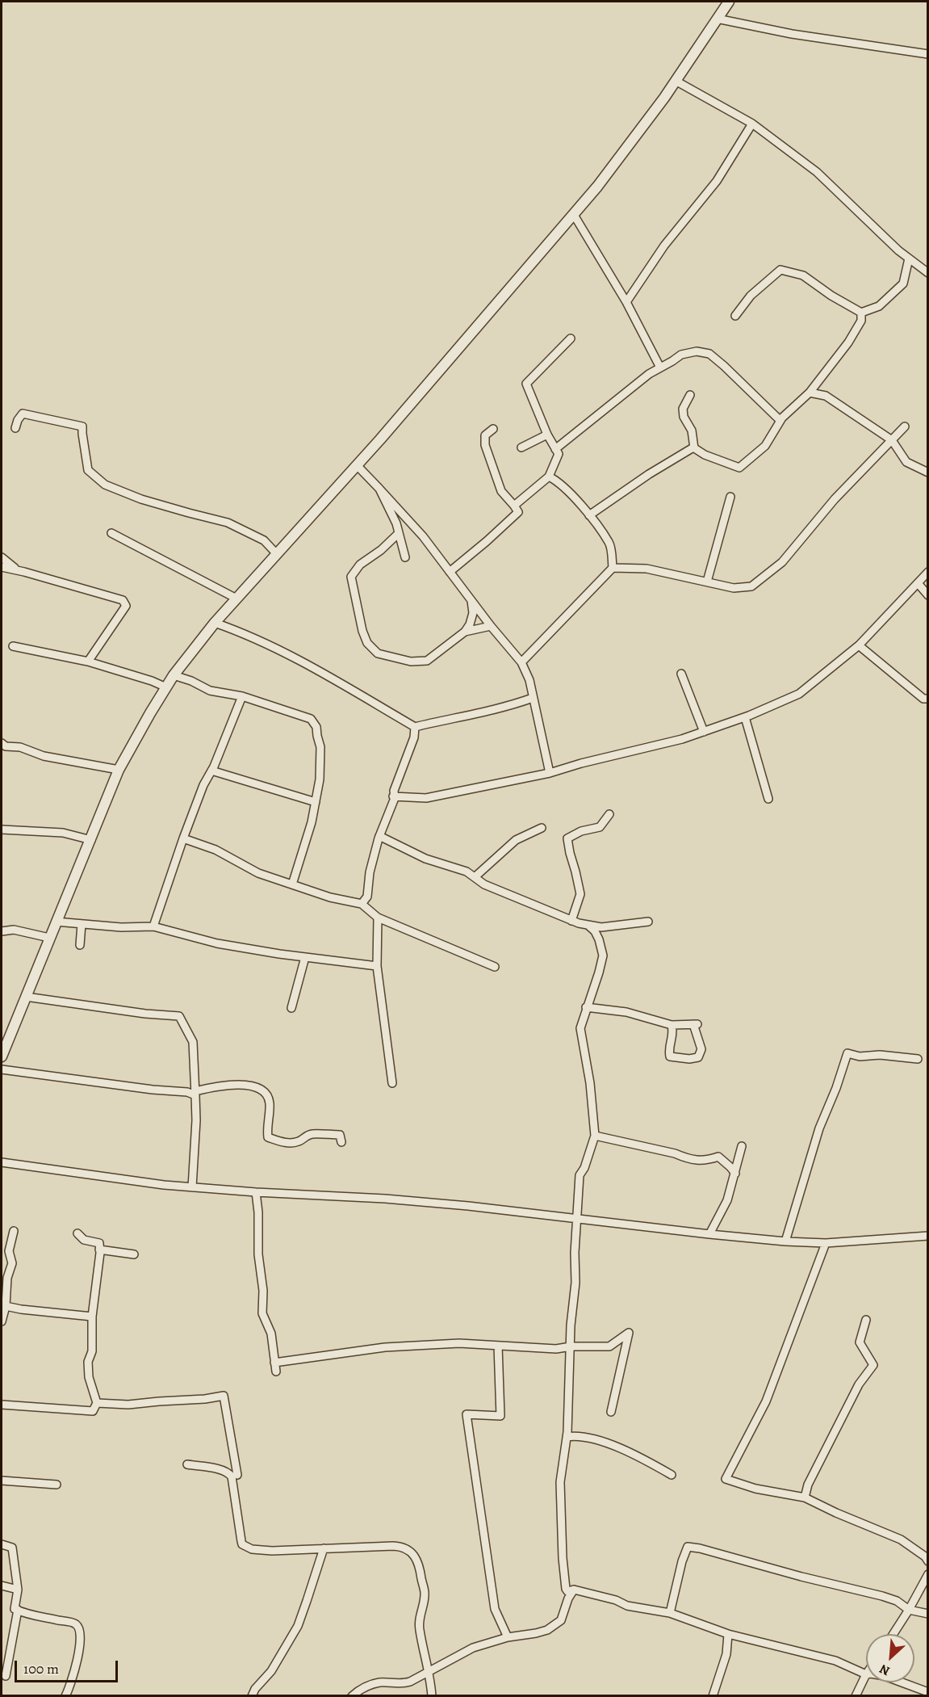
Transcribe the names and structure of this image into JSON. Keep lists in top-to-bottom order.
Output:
{
  "scale_bar": "100 m",
  "north": "bottom left"
}
